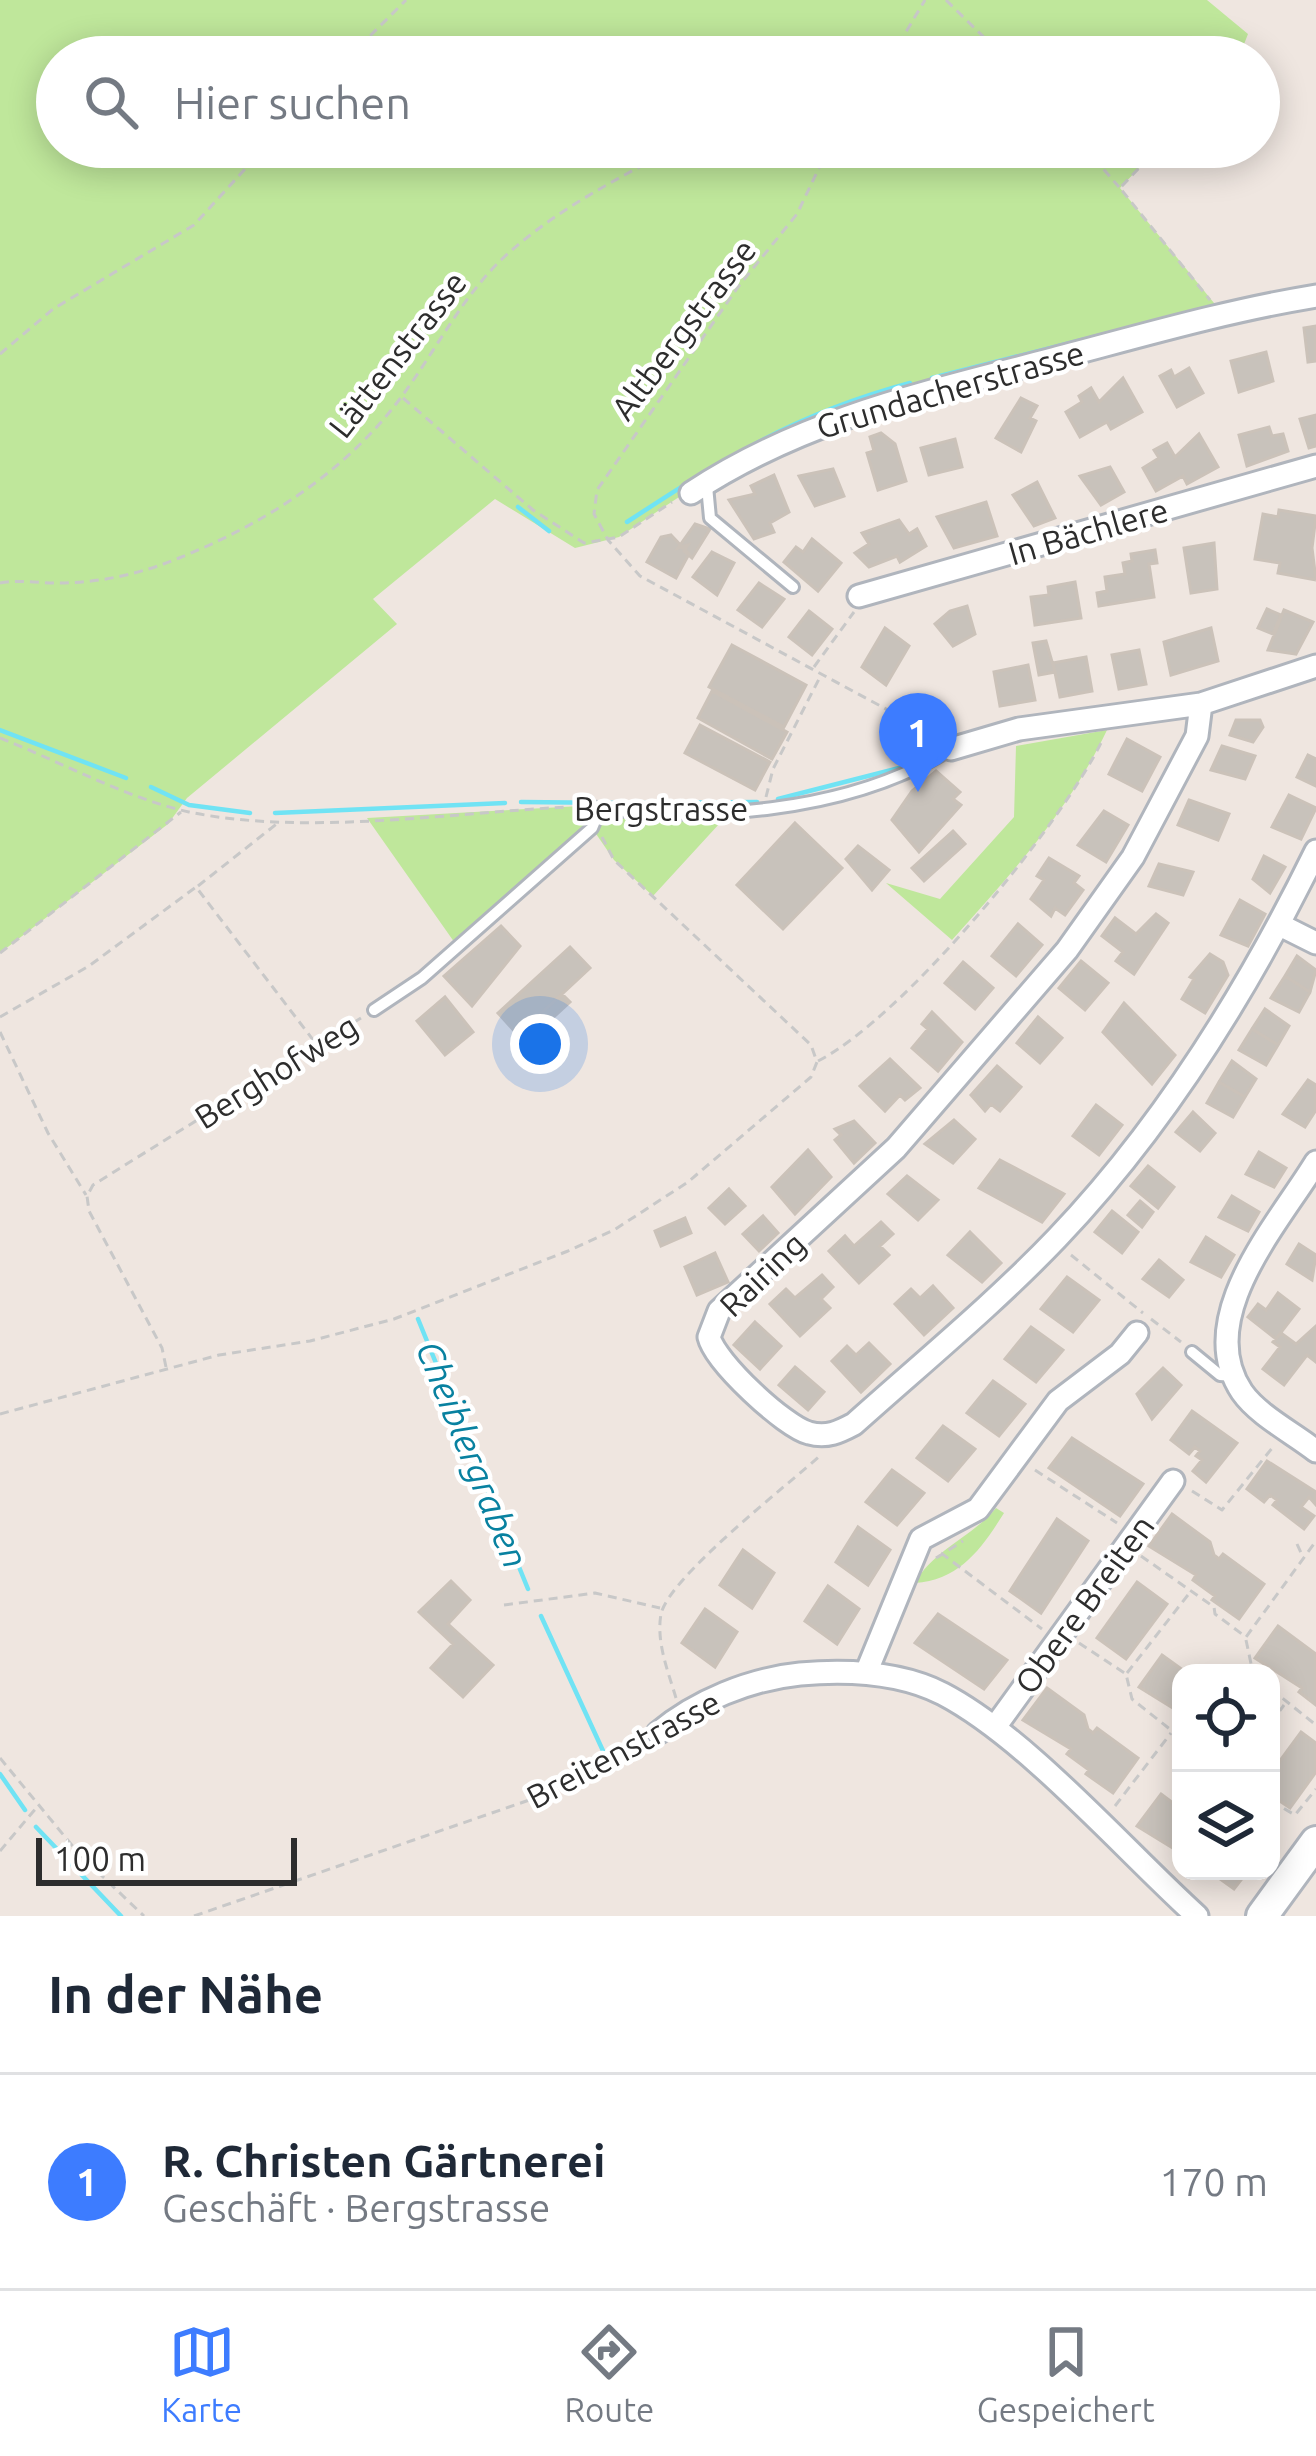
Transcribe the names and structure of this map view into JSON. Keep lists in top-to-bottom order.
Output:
{
  "streets": {
    "street": [
      "Grundacherstrasse",
      "In Bächlere",
      "Bergstrasse",
      "Rairing",
      "Obere Breiten",
      "Breitenstrasse"
    ],
    "lane": ["Berghofweg"],
    "path": ["Altbergstrasse", "Lättenstrasse"]
  },
  "crossings": [
    ["Bergstrasse", "Berghofweg"],
    ["Bergstrasse", "Rairing"],
    ["Obere Breiten", "Breitenstrasse"]
  ],
  "water": ["Cheiblergraben"],
  "scale_bar": "100 m",
  "page": {
    "search": "Hier suchen",
    "pins": "1",
    "scale": "100 m",
    "heading": "In der Nähe",
    "list": [
      {
        "mark": "1",
        "name": "R. Christen Gärtnerei",
        "note": "Geschäft · Bergstrasse",
        "value": "170 m"
      }
    ],
    "nav": ["Karte", "Route", "Gespeichert"]
  }
}
